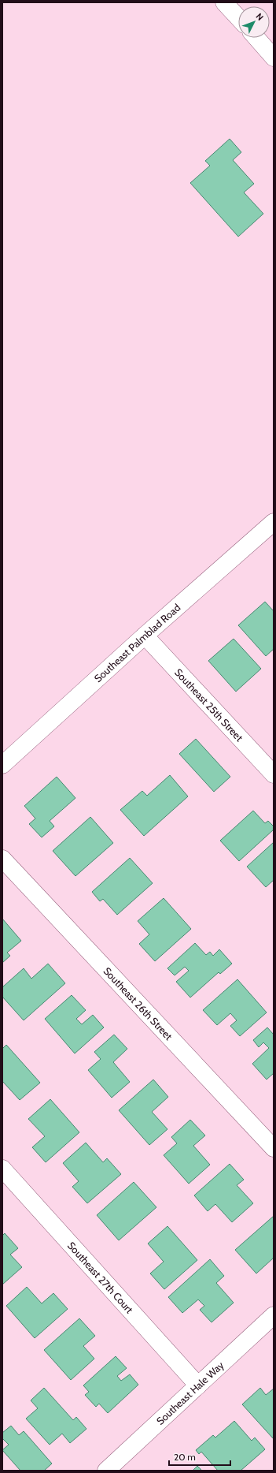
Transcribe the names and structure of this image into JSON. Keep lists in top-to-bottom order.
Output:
{
  "streets": {
    "street": [
      "Southeast Palmblad Road",
      "Southeast 25th Street",
      "Southeast 26th Street",
      "Southeast 27th Court",
      "Southeast Hale Way"
    ]
  },
  "crossings": [
    ["Southeast Palmblad Road", "Southeast 25th Street"],
    ["Southeast 27th Court", "Southeast Hale Way"]
  ],
  "scale_bar": "20 m",
  "north": "top right"
}
